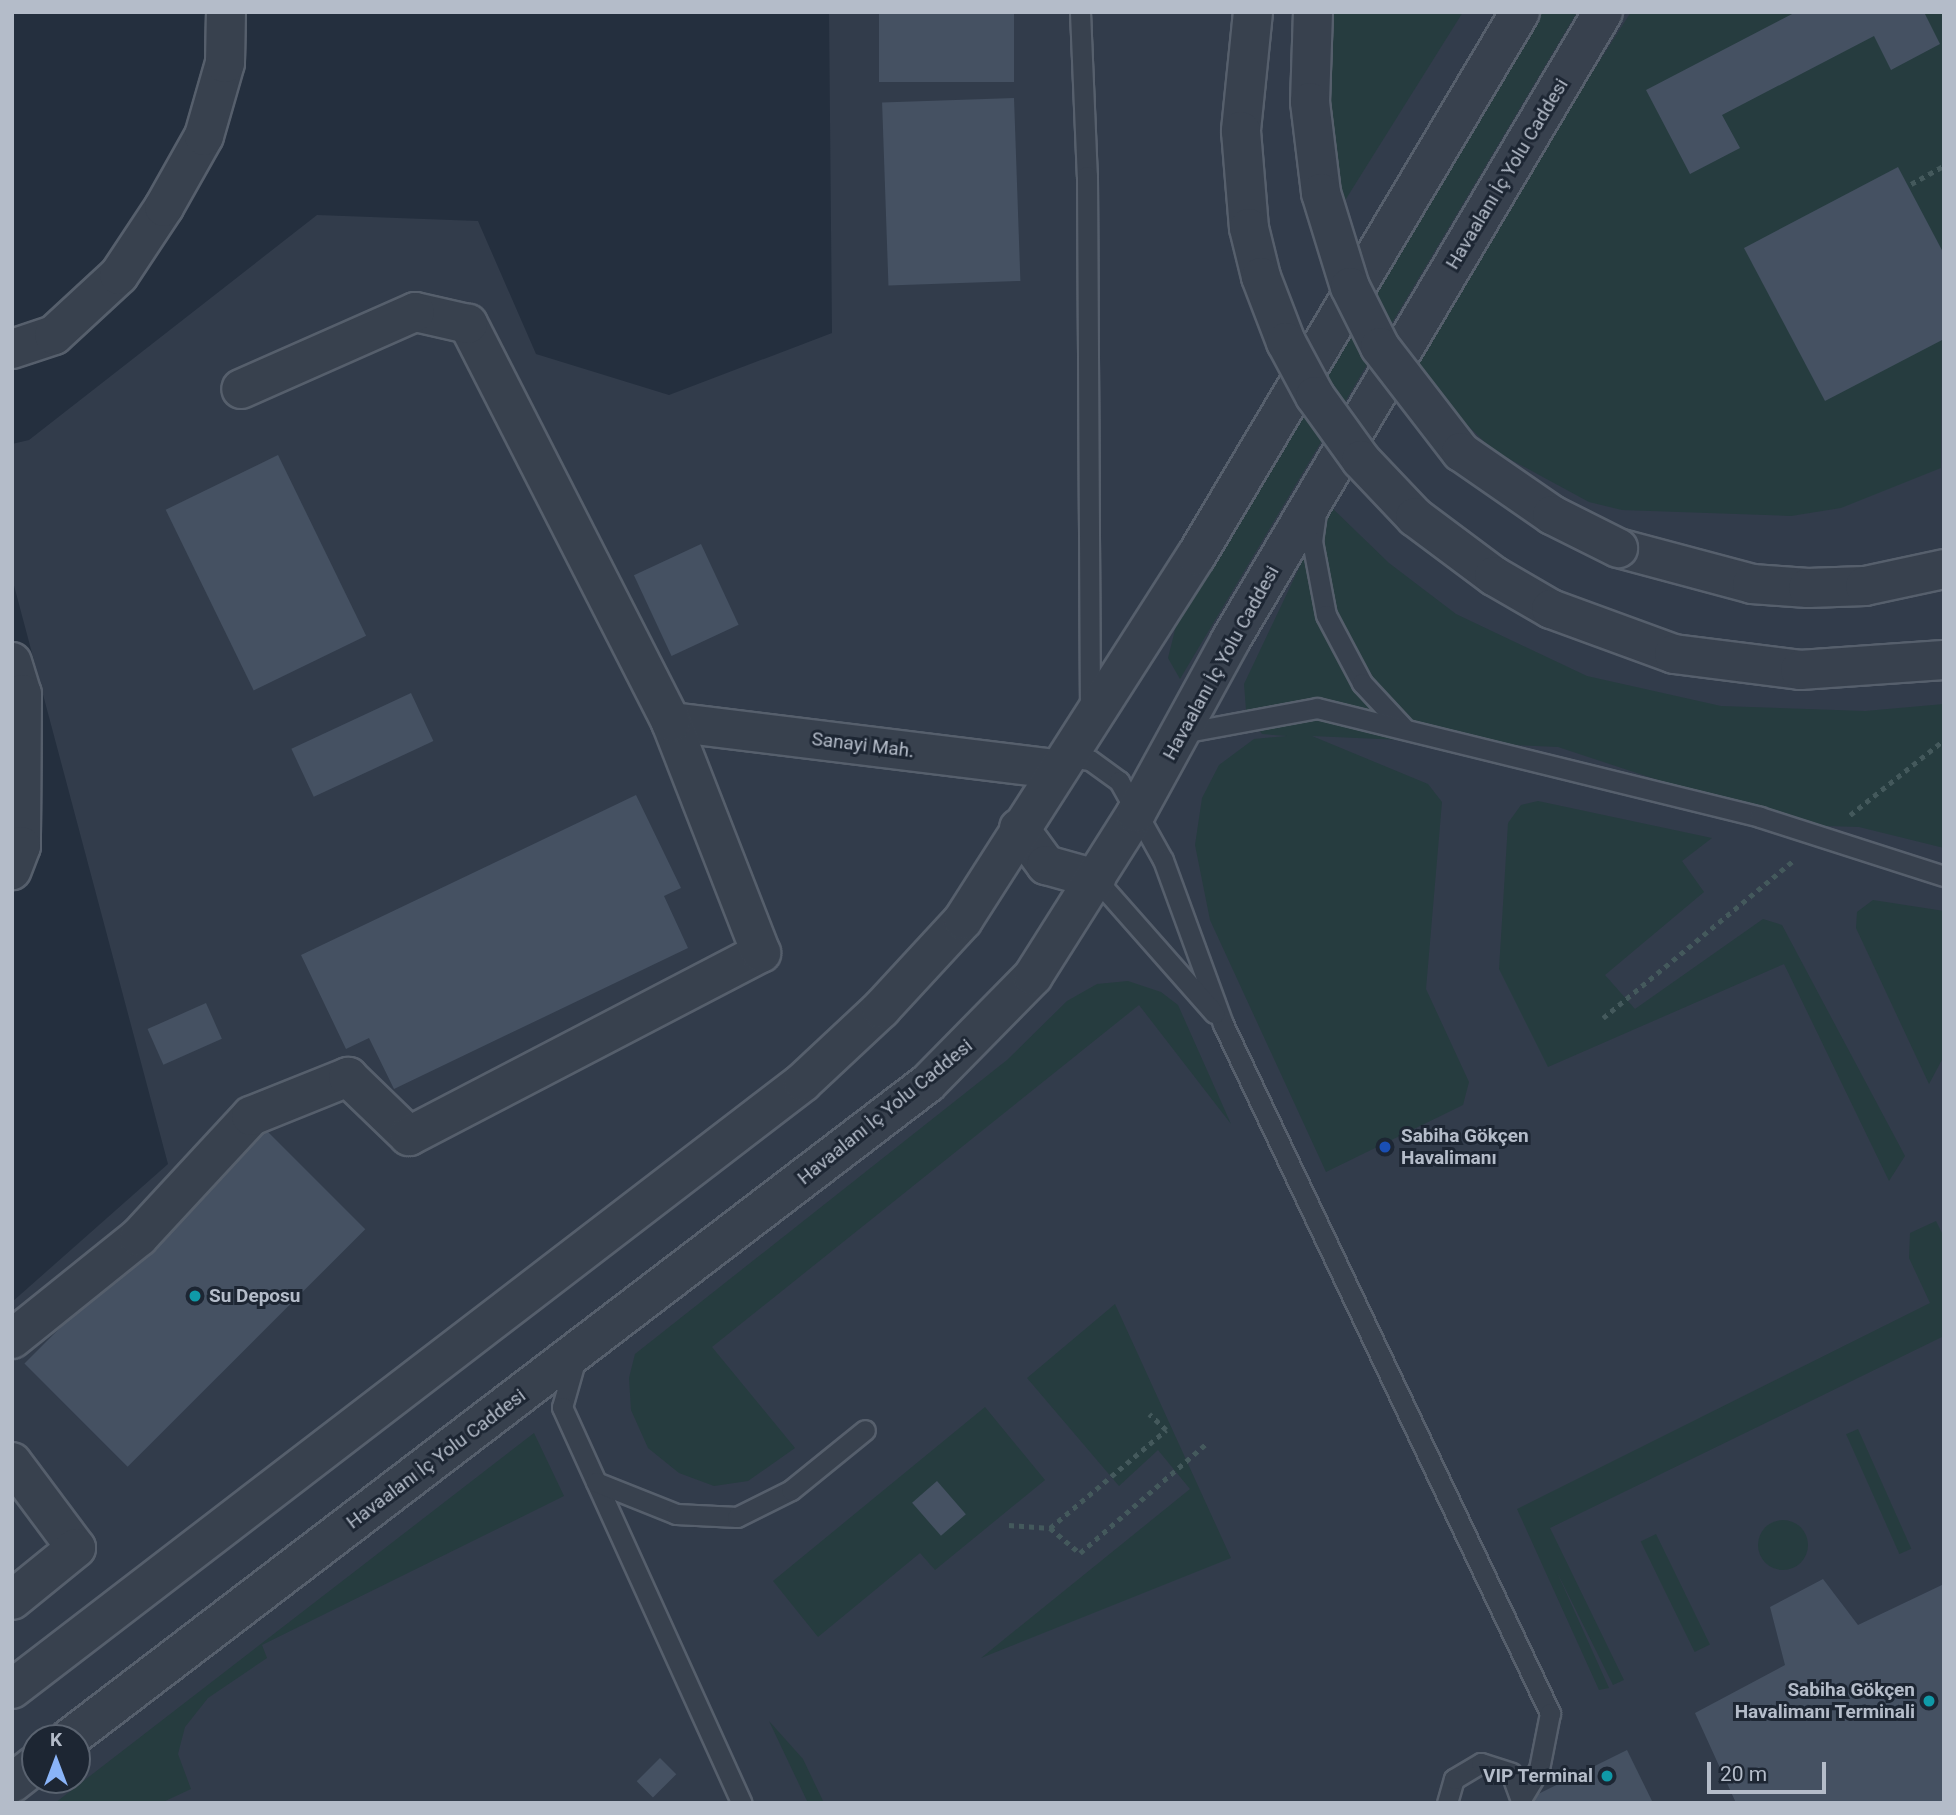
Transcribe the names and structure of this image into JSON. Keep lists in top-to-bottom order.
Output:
{
  "streets": {
    "street": ["Havaalanı İç Yolu Caddesi", "Sanayi Mah."]
  },
  "crossings": [
    ["Havaalanı İç Yolu Caddesi", "Sanayi Mah."]
  ],
  "places": [
    "Sabiha Gökçen Havalimanı",
    "Su Deposu",
    "Sabiha Gökçen Havalimanı Terminali",
    "VIP Terminal"
  ],
  "scale_bar": "20 m",
  "north": "top"
}
